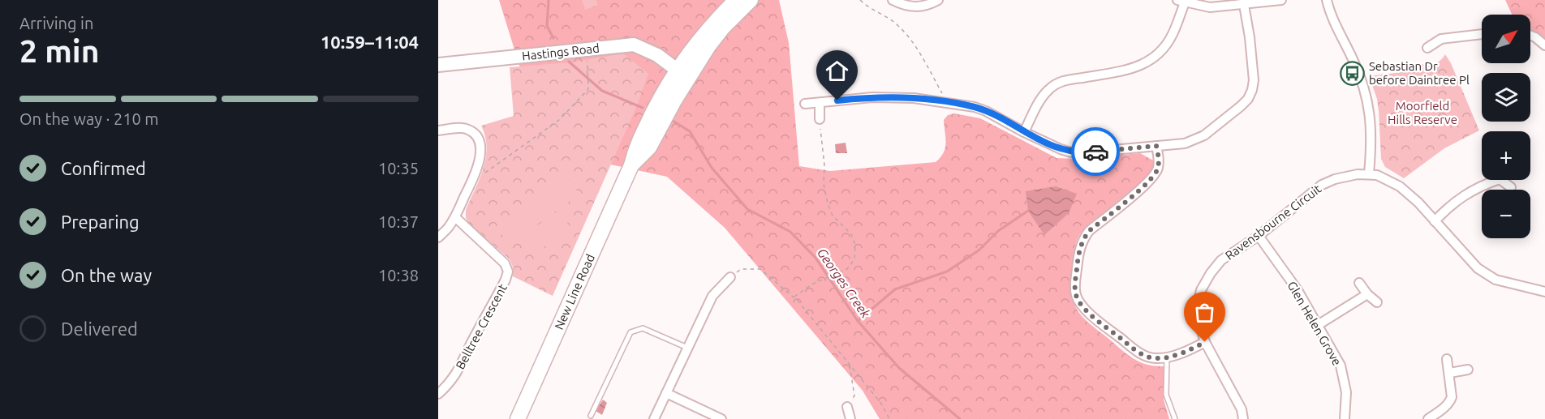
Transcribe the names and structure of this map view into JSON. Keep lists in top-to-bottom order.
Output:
{
  "streets": {
    "main road": ["Hastings Road", "New Line Road"],
    "street": ["Ravensbourne Circuit", "Glen Helen Grove", "Belltree Crescent"]
  },
  "crossings": [
    ["Hastings Road", "New Line Road"],
    ["Ravensbourne Circuit", "Glen Helen Grove"]
  ],
  "water": ["Georges Creek"],
  "parks": ["Moorfield Hills Reserve"],
  "places": {
    "bus stop": ["Sebastian Dr before Daintree Pl"]
  },
  "north": "top right",
  "page": {
    "heading": ["2 min", "Arriving in", "10:59–11:04"],
    "map_buttons": ["+", "−"],
    "bar": "On the way · 210 m",
    "list": [
      ["Confirmed", "10:35"],
      ["Preparing", "10:37"],
      ["On the way", "10:38"],
      "Delivered"
    ]
  }
}
